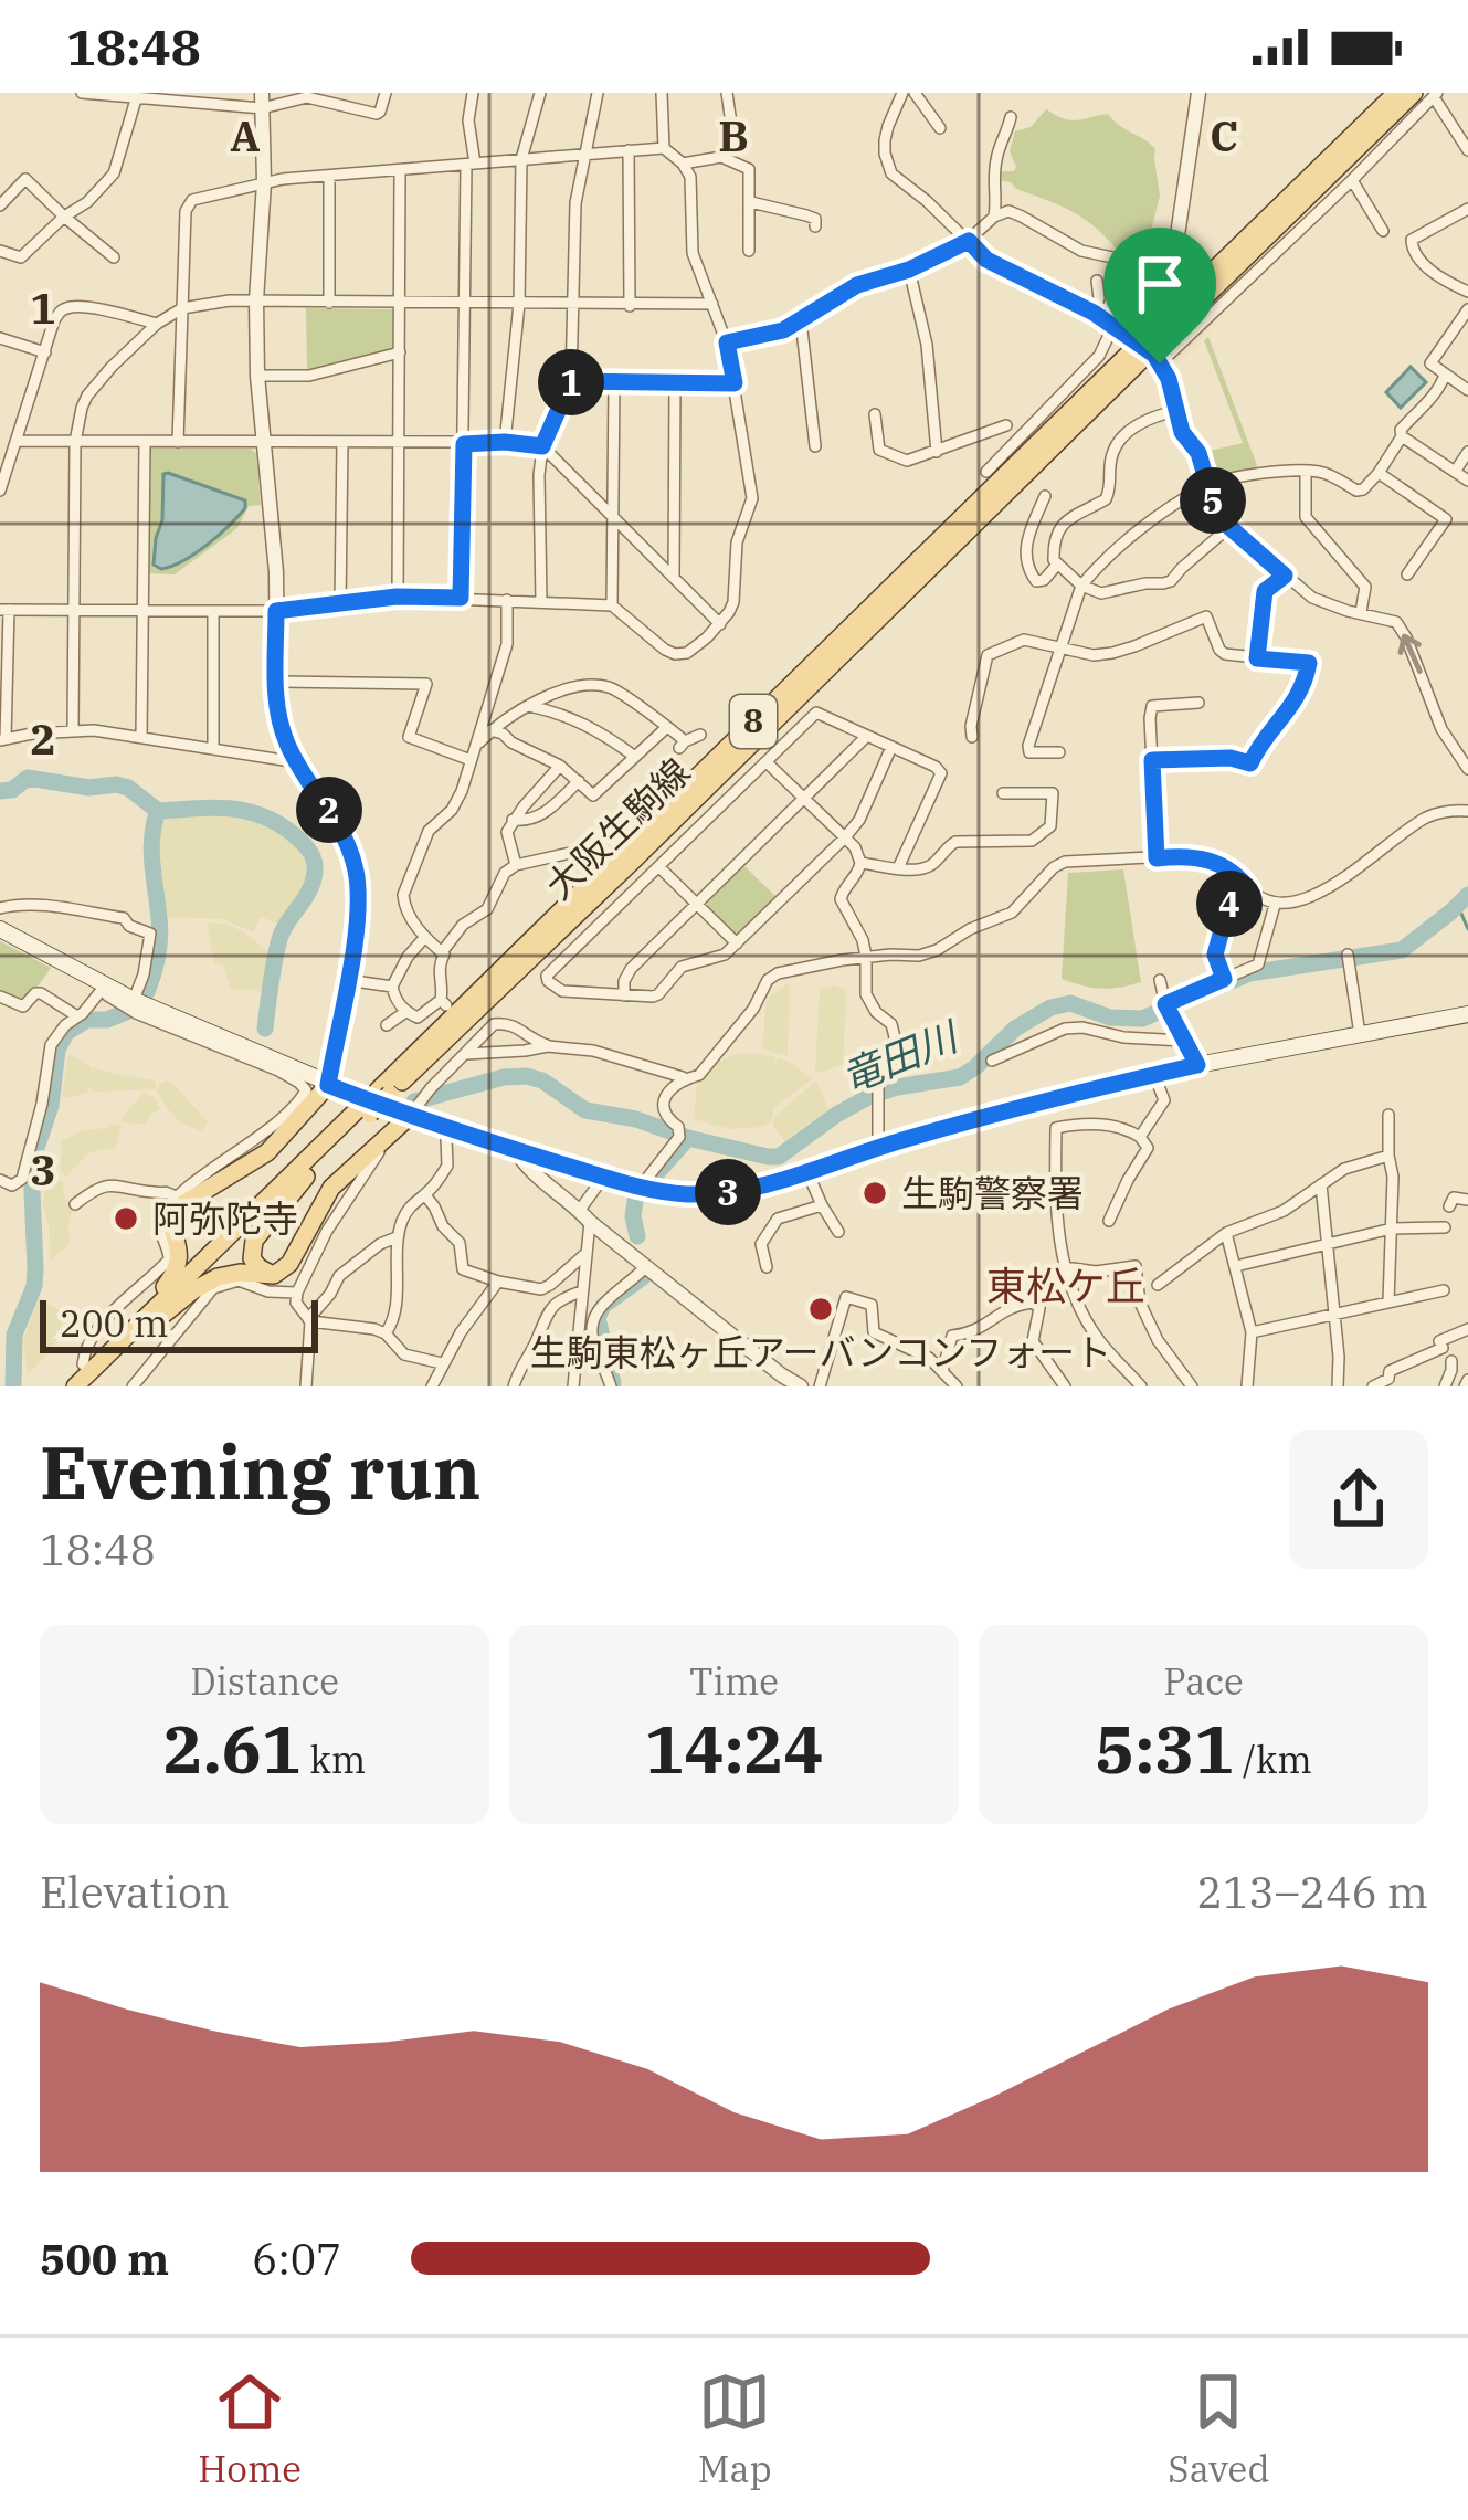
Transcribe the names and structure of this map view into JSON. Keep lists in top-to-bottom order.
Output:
{
  "streets": {
    "main road": ["8", "大阪生駒線"]
  },
  "districts": ["東松ケ丘"],
  "water": ["竜田川"],
  "places": ["生駒警察署", "阿弥陀寺", "生駒東松ヶ丘アーバンコンフォート"],
  "scale_bar": "200 m",
  "page": {
    "status": "18:48",
    "pins": [
      "1",
      "5",
      "2",
      "4",
      "3"
    ],
    "scale": "200 m",
    "heading": ["Evening run", "18:48"],
    "stats": [
      ["Distance", "2.61 km"],
      ["Time", "14:24"],
      ["Pace", "5:31 /km"]
    ],
    "chart": ["Elevation", "213–246 m"],
    "list": [
      {
        "name": "500 m",
        "note": "6:07"
      }
    ],
    "tabs": ["Home", "Map", "Saved"]
  },
  "grid": {
    "columns": ["A", "B", "C"],
    "rows": ["1", "2", "3"]
  }
}
